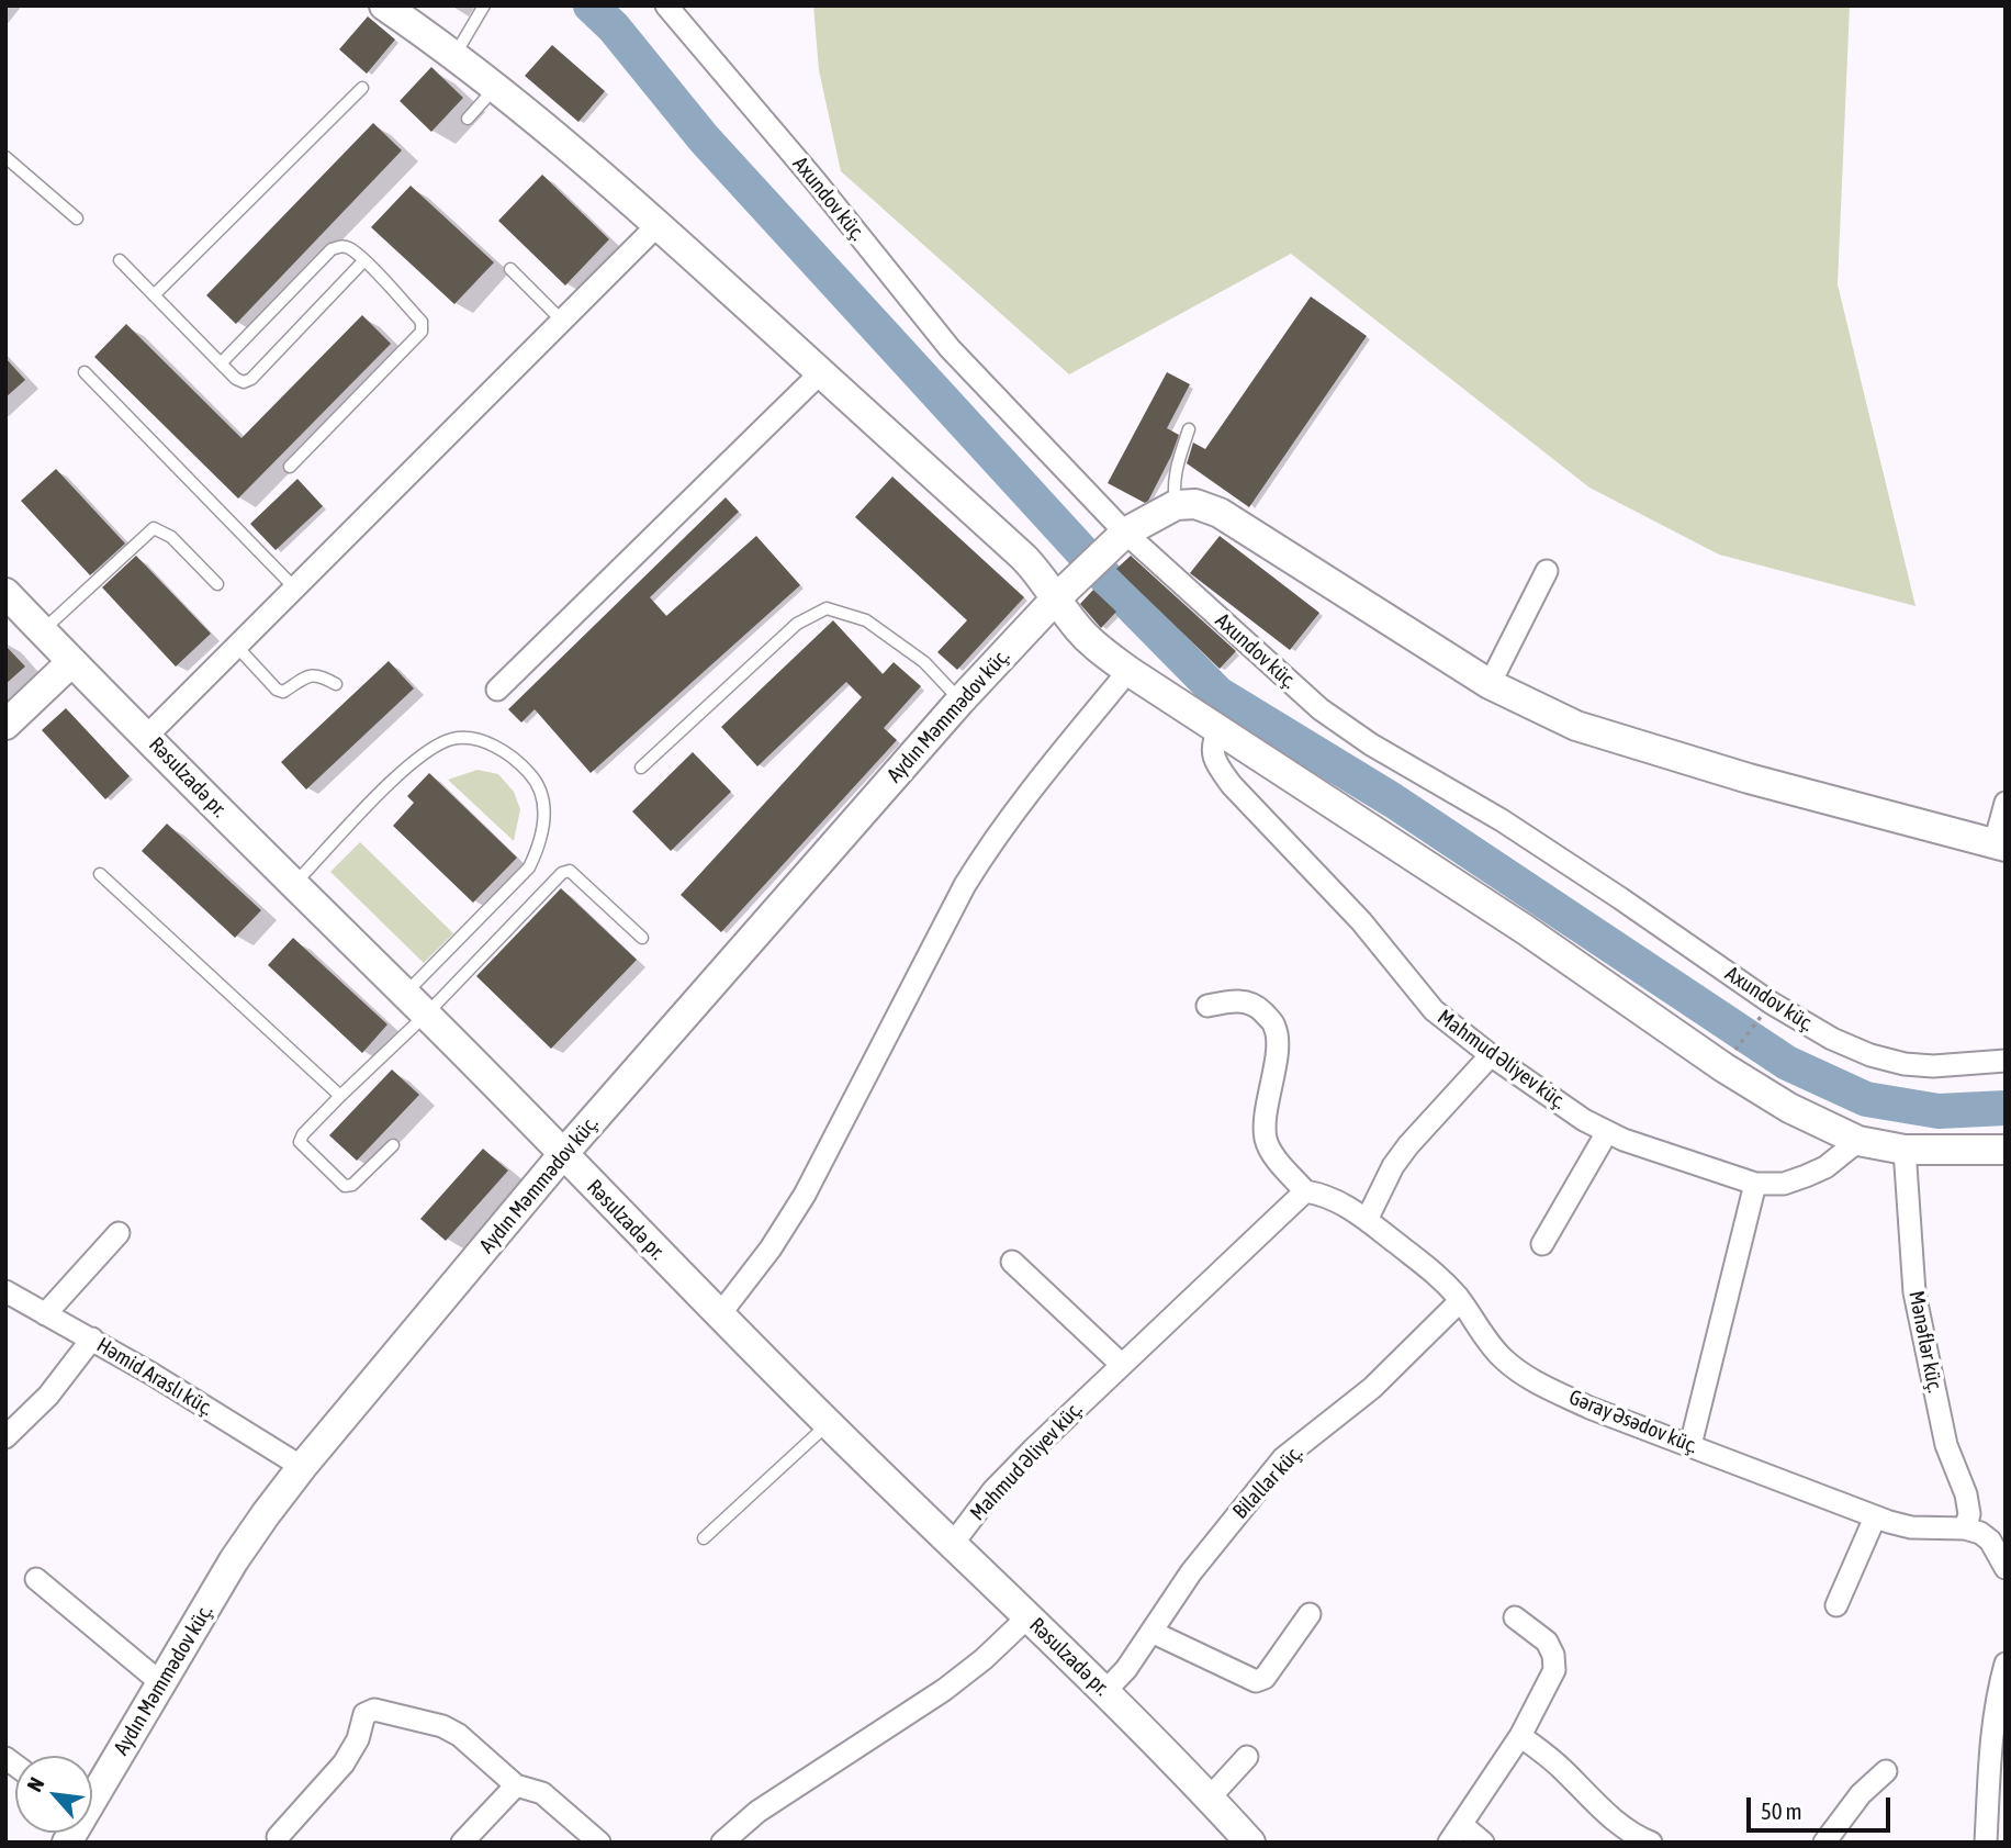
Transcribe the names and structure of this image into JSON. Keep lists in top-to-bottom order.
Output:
{
  "streets": {
    "street": [
      "Axundov küç.",
      "Aydın Məmmədov küç.",
      "Rəsulzadə pr.",
      "Mahmud Əliyev küç.",
      "Mənəflər küç.",
      "Həmid Araslı küç.",
      "Gəray Əsədov küç.",
      "Bilallar küç."
    ]
  },
  "crossings": [
    ["Axundov küç.", "Aydın Məmmədov küç."],
    ["Aydın Məmmədov küç.", "Rəsulzadə pr."],
    ["Aydın Məmmədov küç.", "Həmid Araslı küç."],
    ["Rəsulzadə pr.", "Mahmud Əliyev küç."],
    ["Rəsulzadə pr.", "Bilallar küç."],
    ["Mahmud Əliyev küç.", "Gəray Əsədov küç."],
    ["Mənəflər küç.", "Gəray Əsədov küç."],
    ["Gəray Əsədov küç.", "Bilallar küç."]
  ],
  "scale_bar": "50 m",
  "north": "top left"
}
